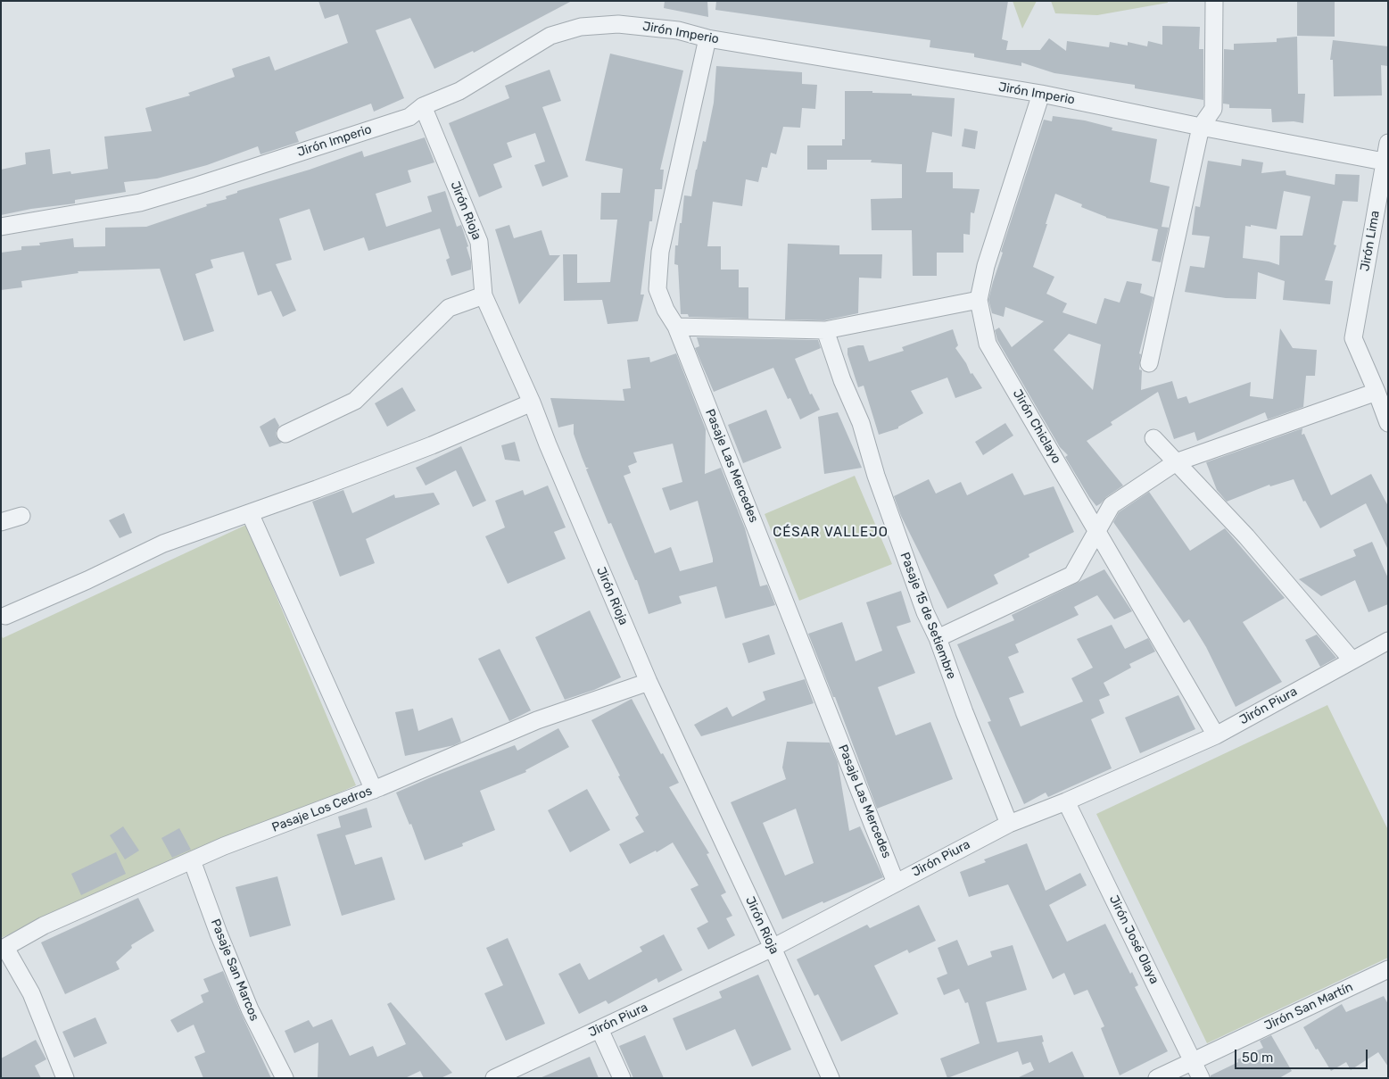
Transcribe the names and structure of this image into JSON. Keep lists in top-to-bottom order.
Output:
{
  "streets": {
    "street": [
      "Jirón Imperio",
      "Jirón Rioja",
      "Jirón Lima",
      "Jirón Chiclayo",
      "Pasaje Las Mercedes",
      "Pasaje 15 de Setiembre",
      "Jirón Piura",
      "Pasaje Los Cedros",
      "Jirón José Olaya",
      "Pasaje San Marcos",
      "Jirón San Martín"
    ]
  },
  "crossings": [
    ["Jirón Imperio", "Jirón Rioja"],
    ["Jirón Imperio", "Jirón Lima"],
    ["Jirón Imperio", "Jirón Chiclayo"],
    ["Jirón Imperio", "Pasaje Las Mercedes"],
    ["Jirón Rioja", "Jirón Piura"],
    ["Jirón Rioja", "Pasaje Los Cedros"],
    ["Jirón Chiclayo", "Jirón Piura"],
    ["Pasaje Las Mercedes", "Jirón Piura"],
    ["Pasaje 15 de Setiembre", "Jirón Piura"],
    ["Jirón Piura", "Jirón José Olaya"],
    ["Pasaje Los Cedros", "Pasaje San Marcos"],
    ["Jirón José Olaya", "Jirón San Martín"]
  ],
  "districts": ["CÉSAR VALLEJO"],
  "scale_bar": "50 m"
}
